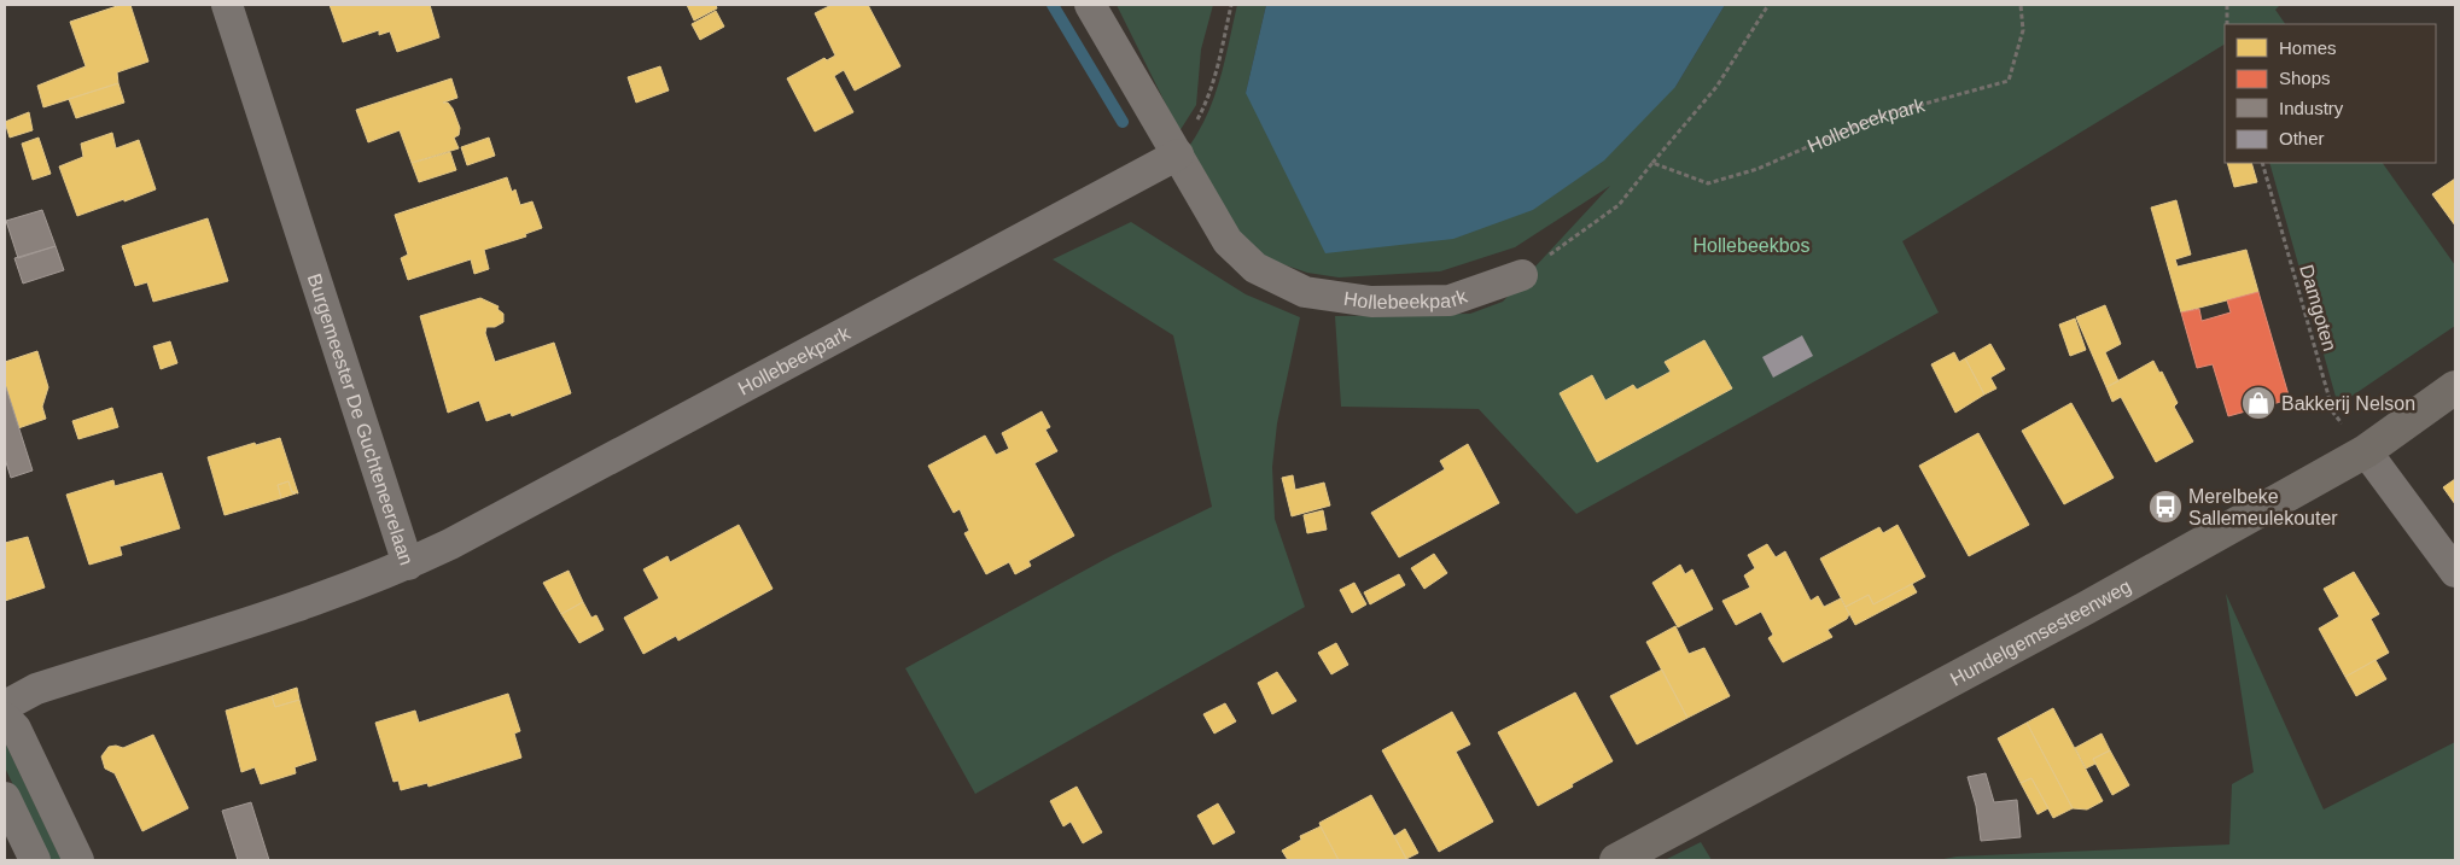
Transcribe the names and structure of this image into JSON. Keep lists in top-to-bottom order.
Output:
{
  "streets": {
    "main road": ["Hundelgemsesteenweg"],
    "street": ["Hollebeekpark", "Burgemeester De Guchteneerelaan"],
    "path": ["Damgoten"]
  },
  "crossings": [
    ["Hollebeekpark", "Burgemeester De Guchteneerelaan"],
    ["Damgoten", "Hundelgemsesteenweg"]
  ],
  "parks": ["Hollebeekbos"],
  "places": {
    "shop": ["Bakkerij Nelson"],
    "bus stop": ["Merelbeke Sallemeulekouter"]
  },
  "legend": [
    "Homes",
    "Shops",
    "Industry",
    "Other"
  ]
}
